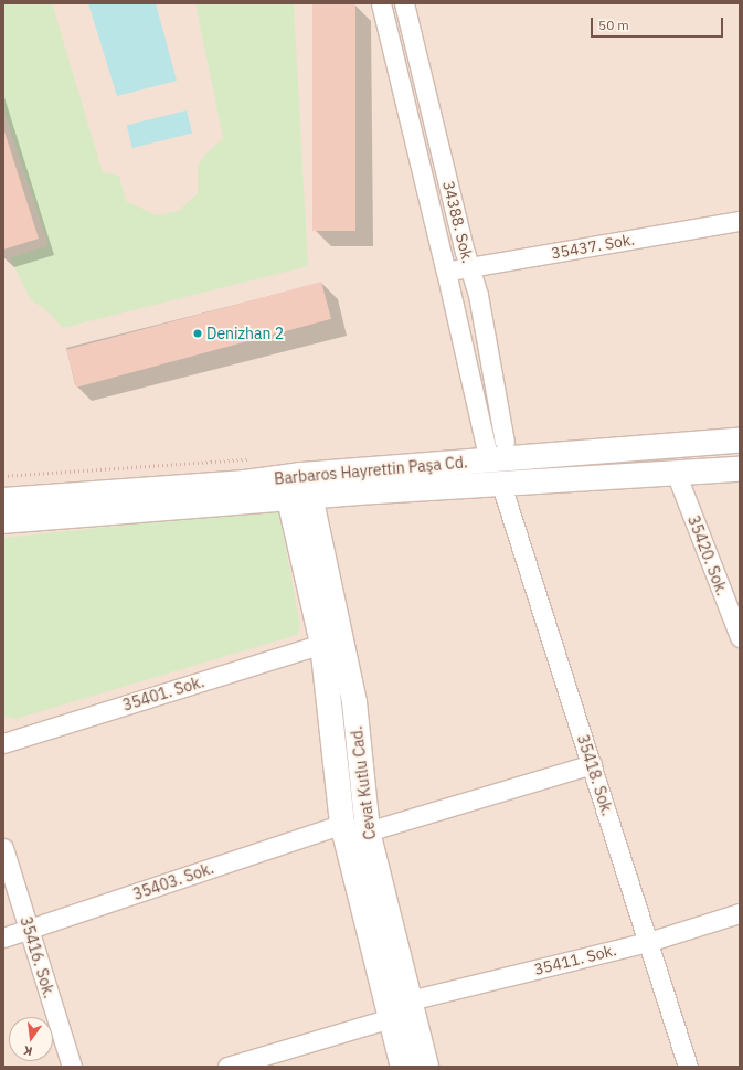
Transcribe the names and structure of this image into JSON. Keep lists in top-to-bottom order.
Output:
{
  "streets": {
    "street": [
      "34388. Sok.",
      "35437. Sok.",
      "Barbaros Hayrettin Paşa Cd.",
      "35420. Sok.",
      "35401. Sok.",
      "35418. Sok.",
      "Cevat Kutlu Cad.",
      "35403. Sok.",
      "35416. Sok.",
      "35411. Sok."
    ]
  },
  "crossings": [
    ["34388. Sok.", "35437. Sok."],
    ["Barbaros Hayrettin Paşa Cd.", "35420. Sok."],
    ["Barbaros Hayrettin Paşa Cd.", "35418. Sok."],
    ["Barbaros Hayrettin Paşa Cd.", "Cevat Kutlu Cad."],
    ["35401. Sok.", "Cevat Kutlu Cad."],
    ["35418. Sok.", "35411. Sok."],
    ["Cevat Kutlu Cad.", "35403. Sok."],
    ["Cevat Kutlu Cad.", "35411. Sok."],
    ["35403. Sok.", "35416. Sok."]
  ],
  "places": ["Denizhan 2"],
  "scale_bar": "50 m",
  "north": "bottom"
}
